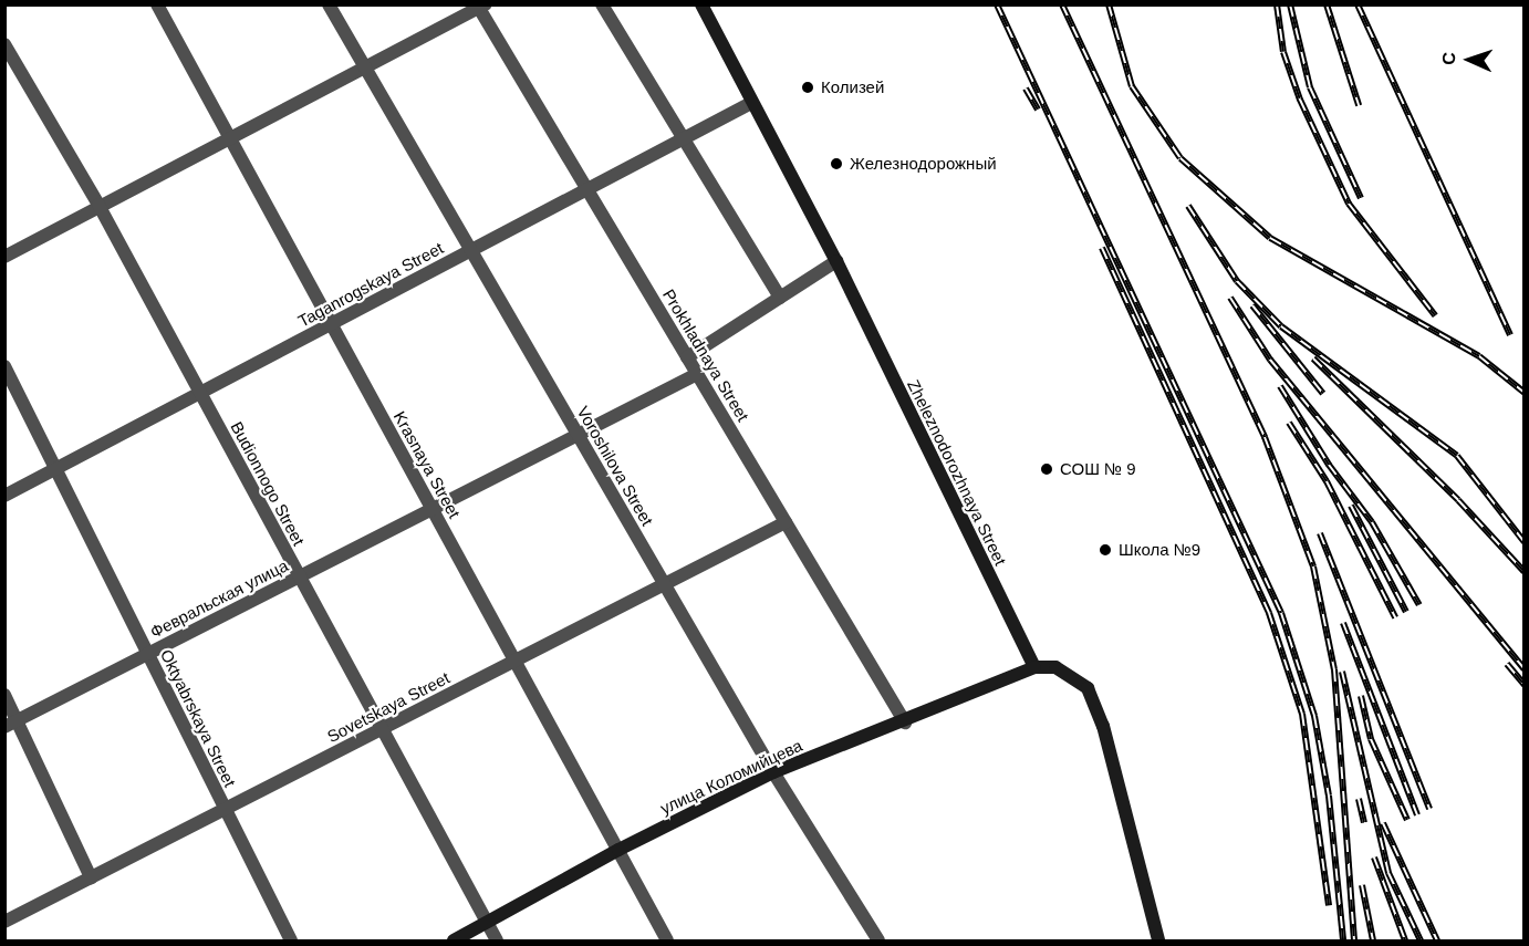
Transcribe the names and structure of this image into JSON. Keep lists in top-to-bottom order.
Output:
{
  "streets": {
    "main road": ["Zheleznodorozhnaya Street", "улица Коломийцева"],
    "street": [
      "Taganrogskaya Street",
      "Prokhladnaya Street",
      "Krasnaya Street",
      "Voroshilova Street",
      "Budionnogo Street",
      "Февральская улица",
      "Sovetskaya Street",
      "Oktyabrskaya Street"
    ]
  },
  "crossings": [
    ["Taganrogskaya Street", "Prokhladnaya Street"],
    ["Taganrogskaya Street", "Krasnaya Street"],
    ["Taganrogskaya Street", "Voroshilova Street"],
    ["Taganrogskaya Street", "Zheleznodorozhnaya Street"],
    ["Taganrogskaya Street", "Budionnogo Street"],
    ["Taganrogskaya Street", "Oktyabrskaya Street"],
    ["Prokhladnaya Street", "Февральская улица"],
    ["Prokhladnaya Street", "Sovetskaya Street"],
    ["Prokhladnaya Street", "улица Коломийцева"],
    ["Krasnaya Street", "Февральская улица"],
    ["Krasnaya Street", "Sovetskaya Street"],
    ["Krasnaya Street", "улица Коломийцева"],
    ["Voroshilova Street", "Февральская улица"],
    ["Voroshilova Street", "Sovetskaya Street"],
    ["Voroshilova Street", "улица Коломийцева"],
    ["Zheleznodorozhnaya Street", "улица Коломийцева"],
    ["Budionnogo Street", "Февральская улица"],
    ["Budionnogo Street", "Sovetskaya Street"],
    ["Budionnogo Street", "улица Коломийцева"],
    ["Февральская улица", "Oktyabrskaya Street"],
    ["Sovetskaya Street", "Oktyabrskaya Street"]
  ],
  "places": [
    "Колизей",
    "Железнодорожный",
    "СОШ № 9",
    "Школа №9"
  ],
  "north": "left"
}
